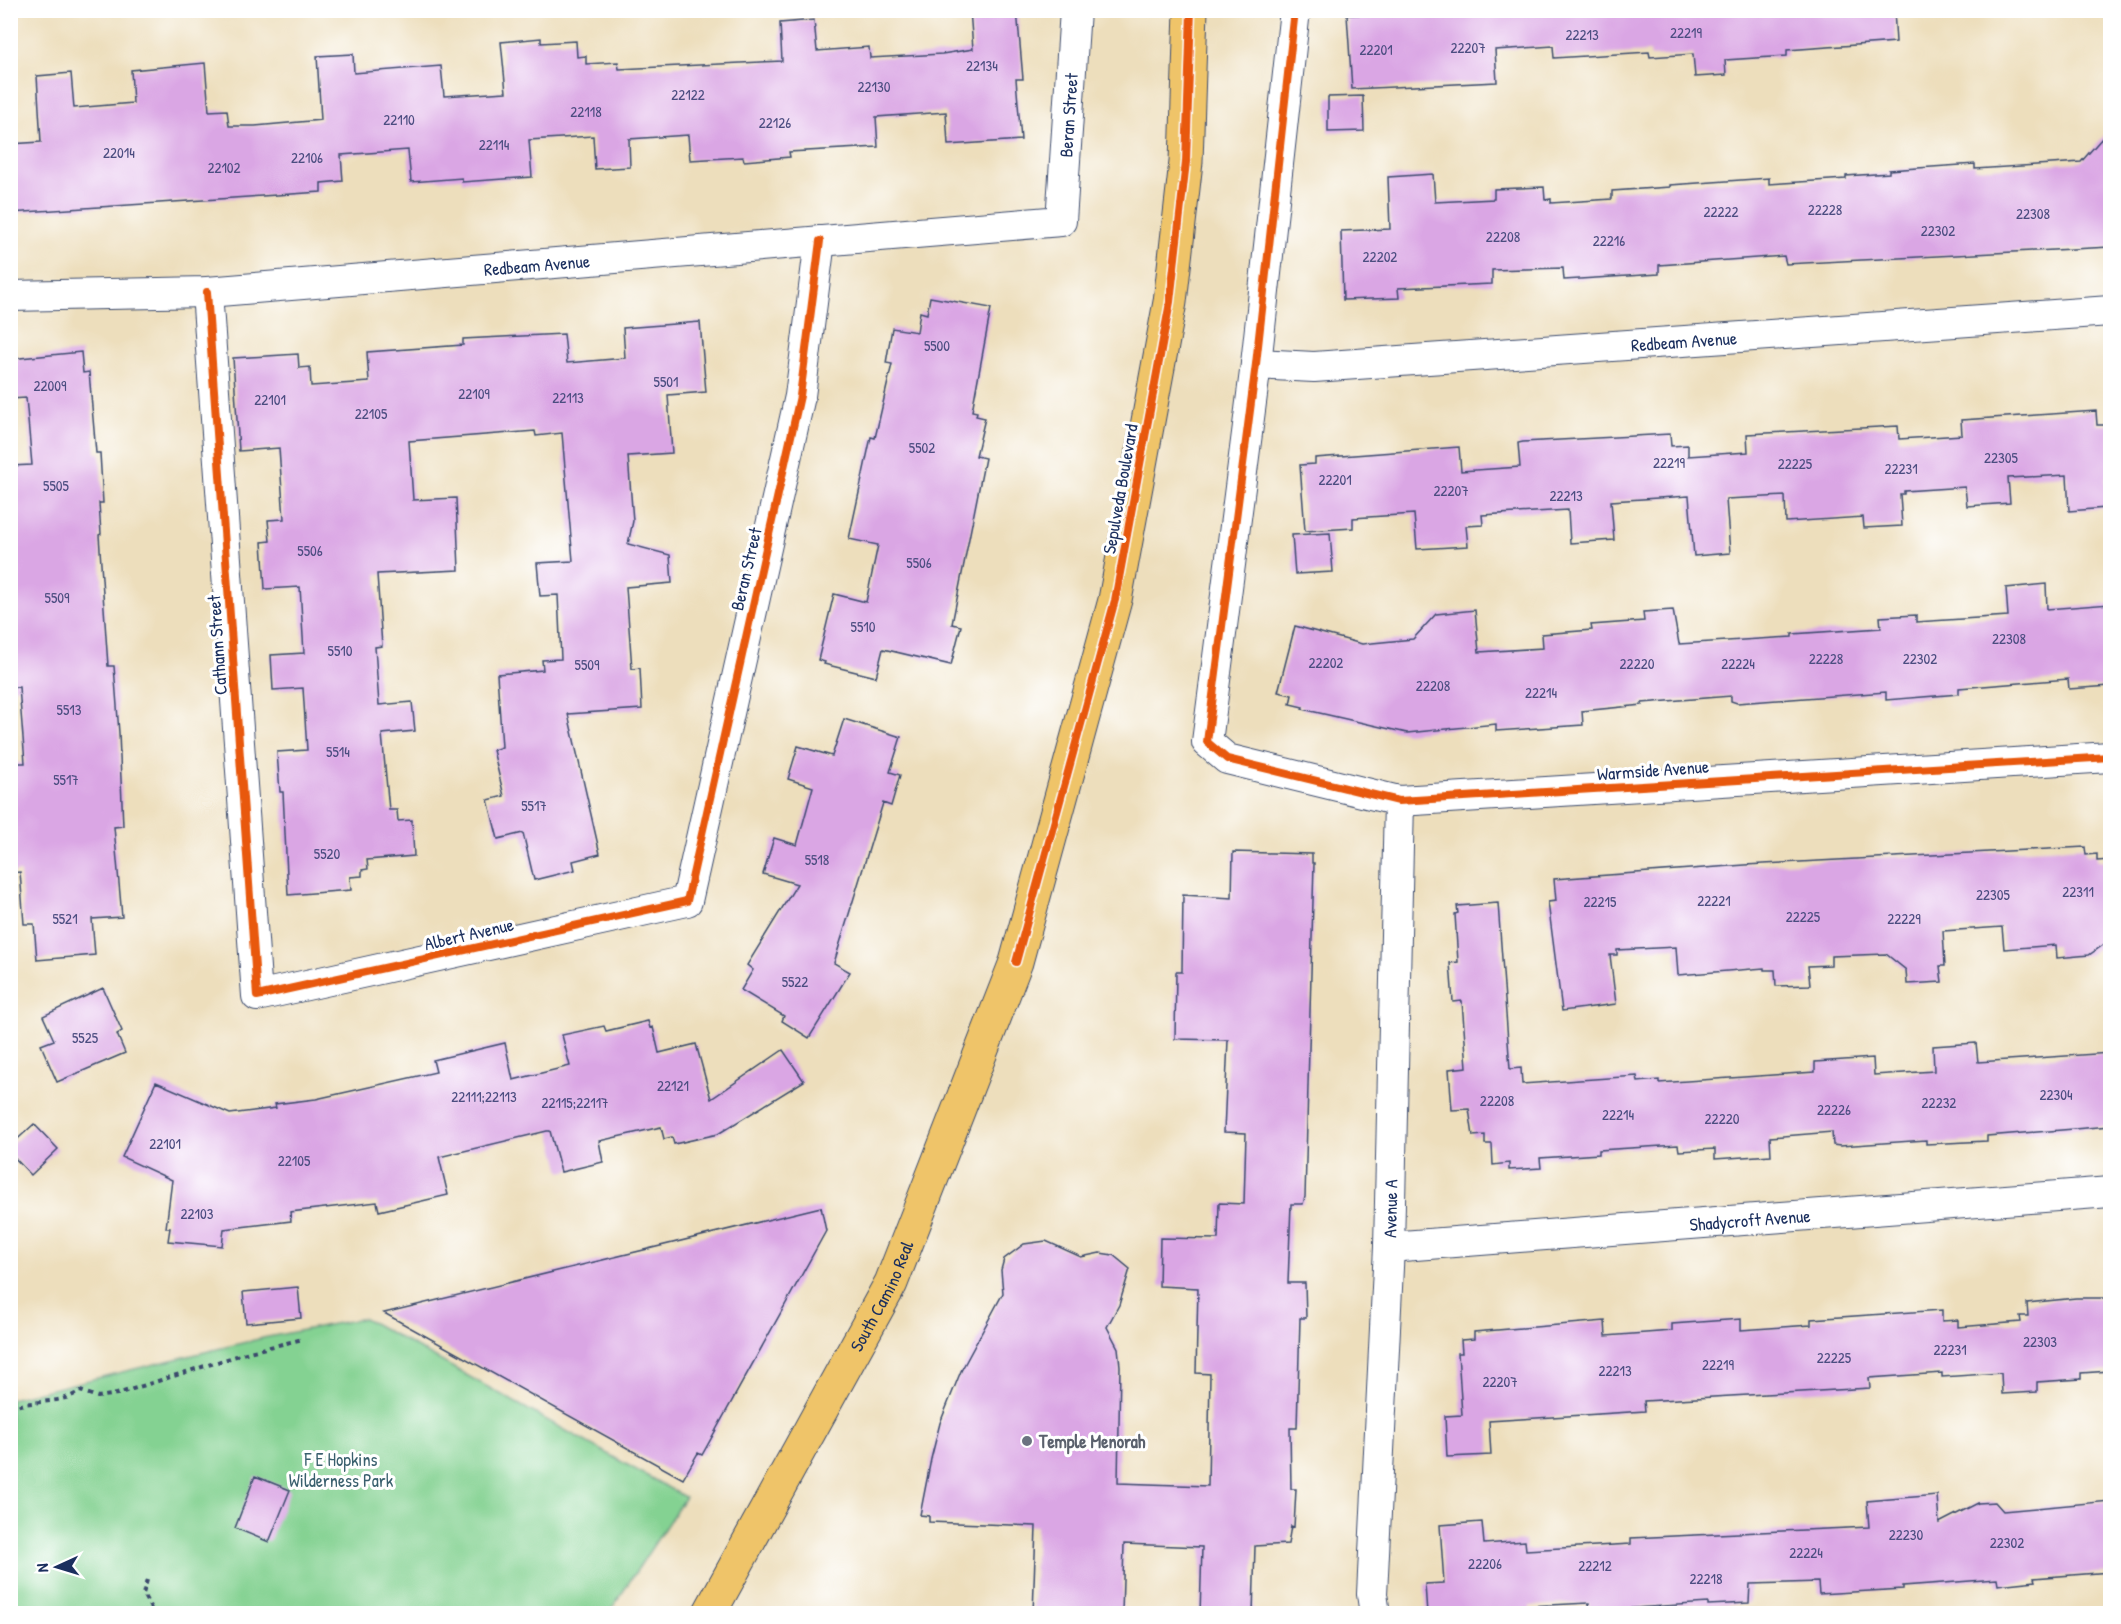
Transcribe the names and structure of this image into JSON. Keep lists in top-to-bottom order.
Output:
{
  "streets": {
    "main road": ["Sepulveda Boulevard", "South Camino Real"],
    "street": [
      "Beran Street",
      "Redbeam Avenue",
      "Cathann Street",
      "Warmside Avenue",
      "Albert Avenue",
      "Avenue A",
      "Shadycroft Avenue"
    ]
  },
  "crossings": [
    ["Beran Street", "Redbeam Avenue"],
    ["Beran Street", "Albert Avenue"],
    ["Redbeam Avenue", "Cathann Street"],
    ["Redbeam Avenue", "Warmside Avenue"],
    ["Sepulveda Boulevard", "South Camino Real"],
    ["Cathann Street", "Albert Avenue"],
    ["Warmside Avenue", "Avenue A"],
    ["Avenue A", "Shadycroft Avenue"]
  ],
  "parks": ["F E Hopkins Wilderness Park"],
  "places": ["Temple Menorah"],
  "house_numbers": [
    "22219",
    "22213",
    "22207",
    "22201",
    "22134",
    "22130",
    "22122",
    "22118",
    "22110",
    "22126",
    "22114",
    "22014",
    "22106",
    "22102",
    "22228",
    "22222",
    "22308",
    "22302",
    "22208",
    "22216",
    "22202",
    "5500",
    "5501",
    "22009",
    "22109",
    "22113",
    "22101",
    "22105",
    "5502",
    "22305",
    "22219",
    "22225",
    "22231",
    "22201",
    "5505",
    "22207",
    "22213",
    "5506",
    "5506",
    "5509",
    "5510",
    "22308",
    "5510",
    "22228",
    "22302",
    "22202",
    "22220",
    "22224",
    "5509",
    "22208",
    "22214",
    "5513",
    "5514",
    "5517",
    "5517",
    "5520",
    "5518",
    "22311",
    "22305",
    "22221",
    "22215",
    "22225",
    "5521",
    "22229",
    "5522",
    "5525",
    "22121",
    "22304",
    "22111;22113",
    "22208",
    "22115;22117",
    "22232",
    "22226",
    "22214",
    "22220",
    "22101",
    "22105",
    "22103",
    "22303",
    "22231",
    "22225",
    "22219",
    "22213",
    "22207",
    "22230",
    "22302",
    "22224",
    "22206",
    "22212",
    "22218"
  ],
  "north": "left"
}
